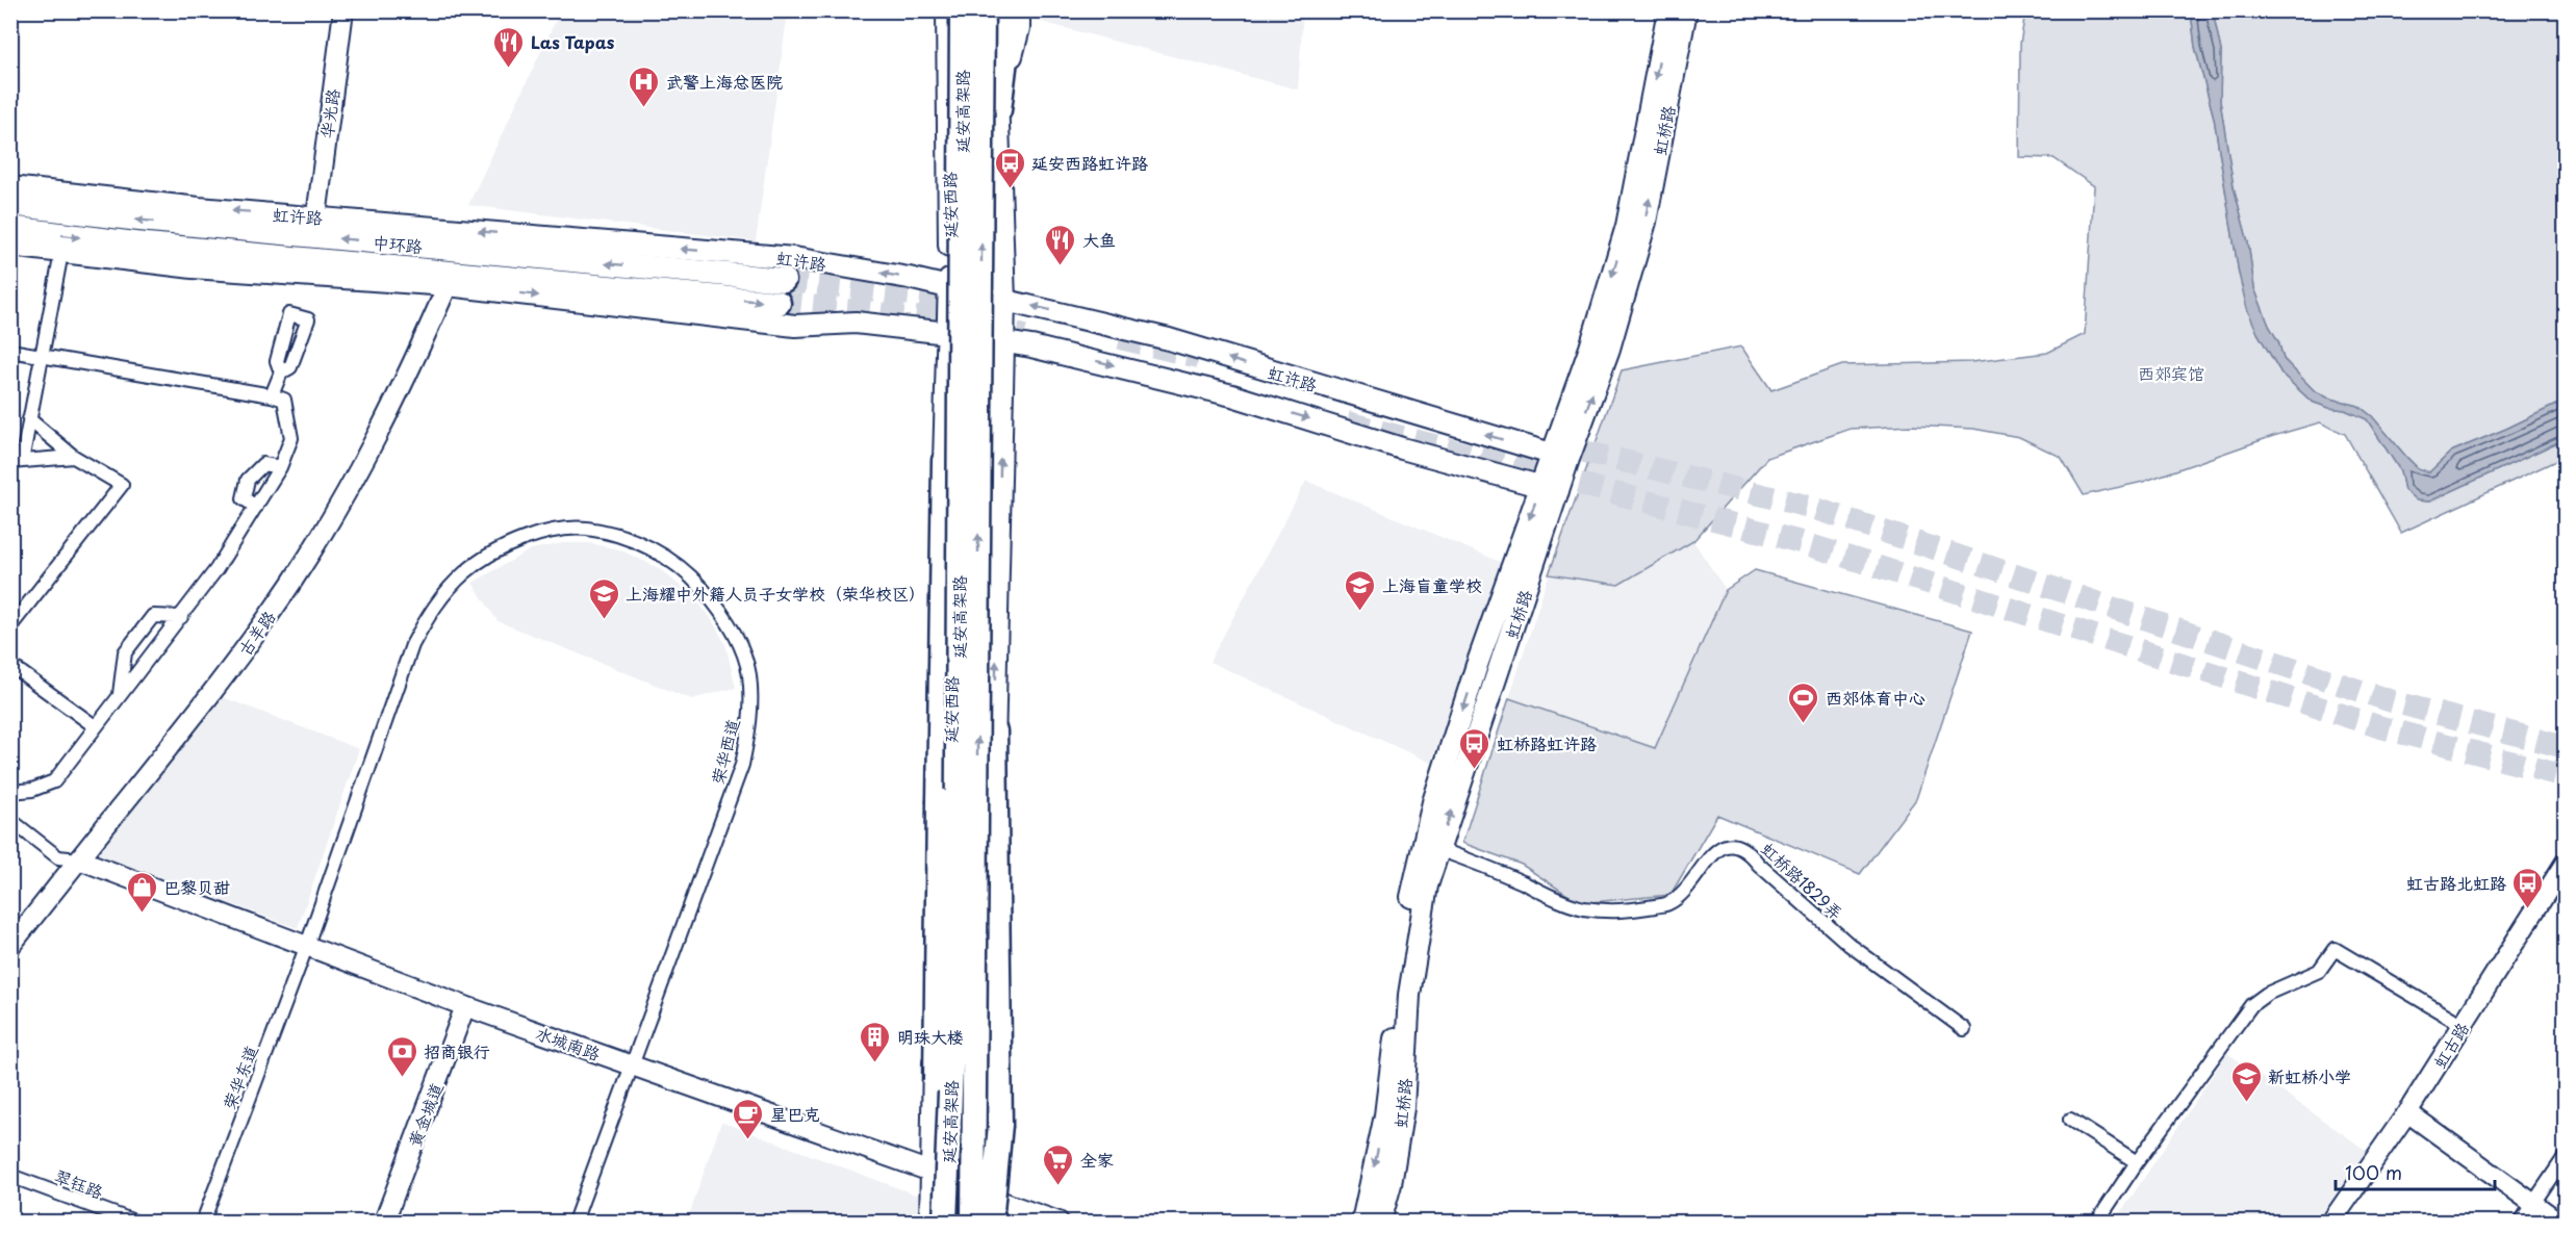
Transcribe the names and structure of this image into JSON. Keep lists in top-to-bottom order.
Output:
{
  "streets": {
    "highway": ["延安高架路", "中环路"],
    "main road": ["虹桥路", "延安西路", "虹许路"],
    "street": [
      "华光路",
      "古羊路",
      "荣华西道",
      "虹桥路1829弄",
      "水城南路",
      "虹古路",
      "荣华东道",
      "黄金城道",
      "翠钰路"
    ]
  },
  "crossings": [
    ["延安高架路", "延安西路"],
    ["华光路", "虹许路"],
    ["虹桥路", "虹许路"],
    ["虹桥路", "虹桥路1829弄"],
    ["延安西路", "虹许路"],
    ["延安西路", "水城南路"],
    ["虹许路", "古羊路"],
    ["古羊路", "水城南路"],
    ["荣华西道", "水城南路"],
    ["荣华西道", "荣华东道"],
    ["水城南路", "荣华东道"],
    ["水城南路", "黄金城道"]
  ],
  "parks": ["西郊宾馆"],
  "places": {
    "restaurant": ["Las Tapas", "大鱼"],
    "hospital": ["武警上海总医院"],
    "bus stop": ["延安西路虹许路", "虹桥路虹许路", "虹古路北虹路"],
    "school or university": ["上海盲童学校", "上海耀中外籍人员子女学校（荣华校区）", "新虹桥小学"],
    "sports": ["西郊体育中心"],
    "shop": ["巴黎贝甜"],
    "building": ["明珠大楼"],
    "bank": ["招商银行"],
    "cafe": ["星巴克"],
    "supermarket": ["全家"]
  },
  "scale_bar": "100 m"
}
